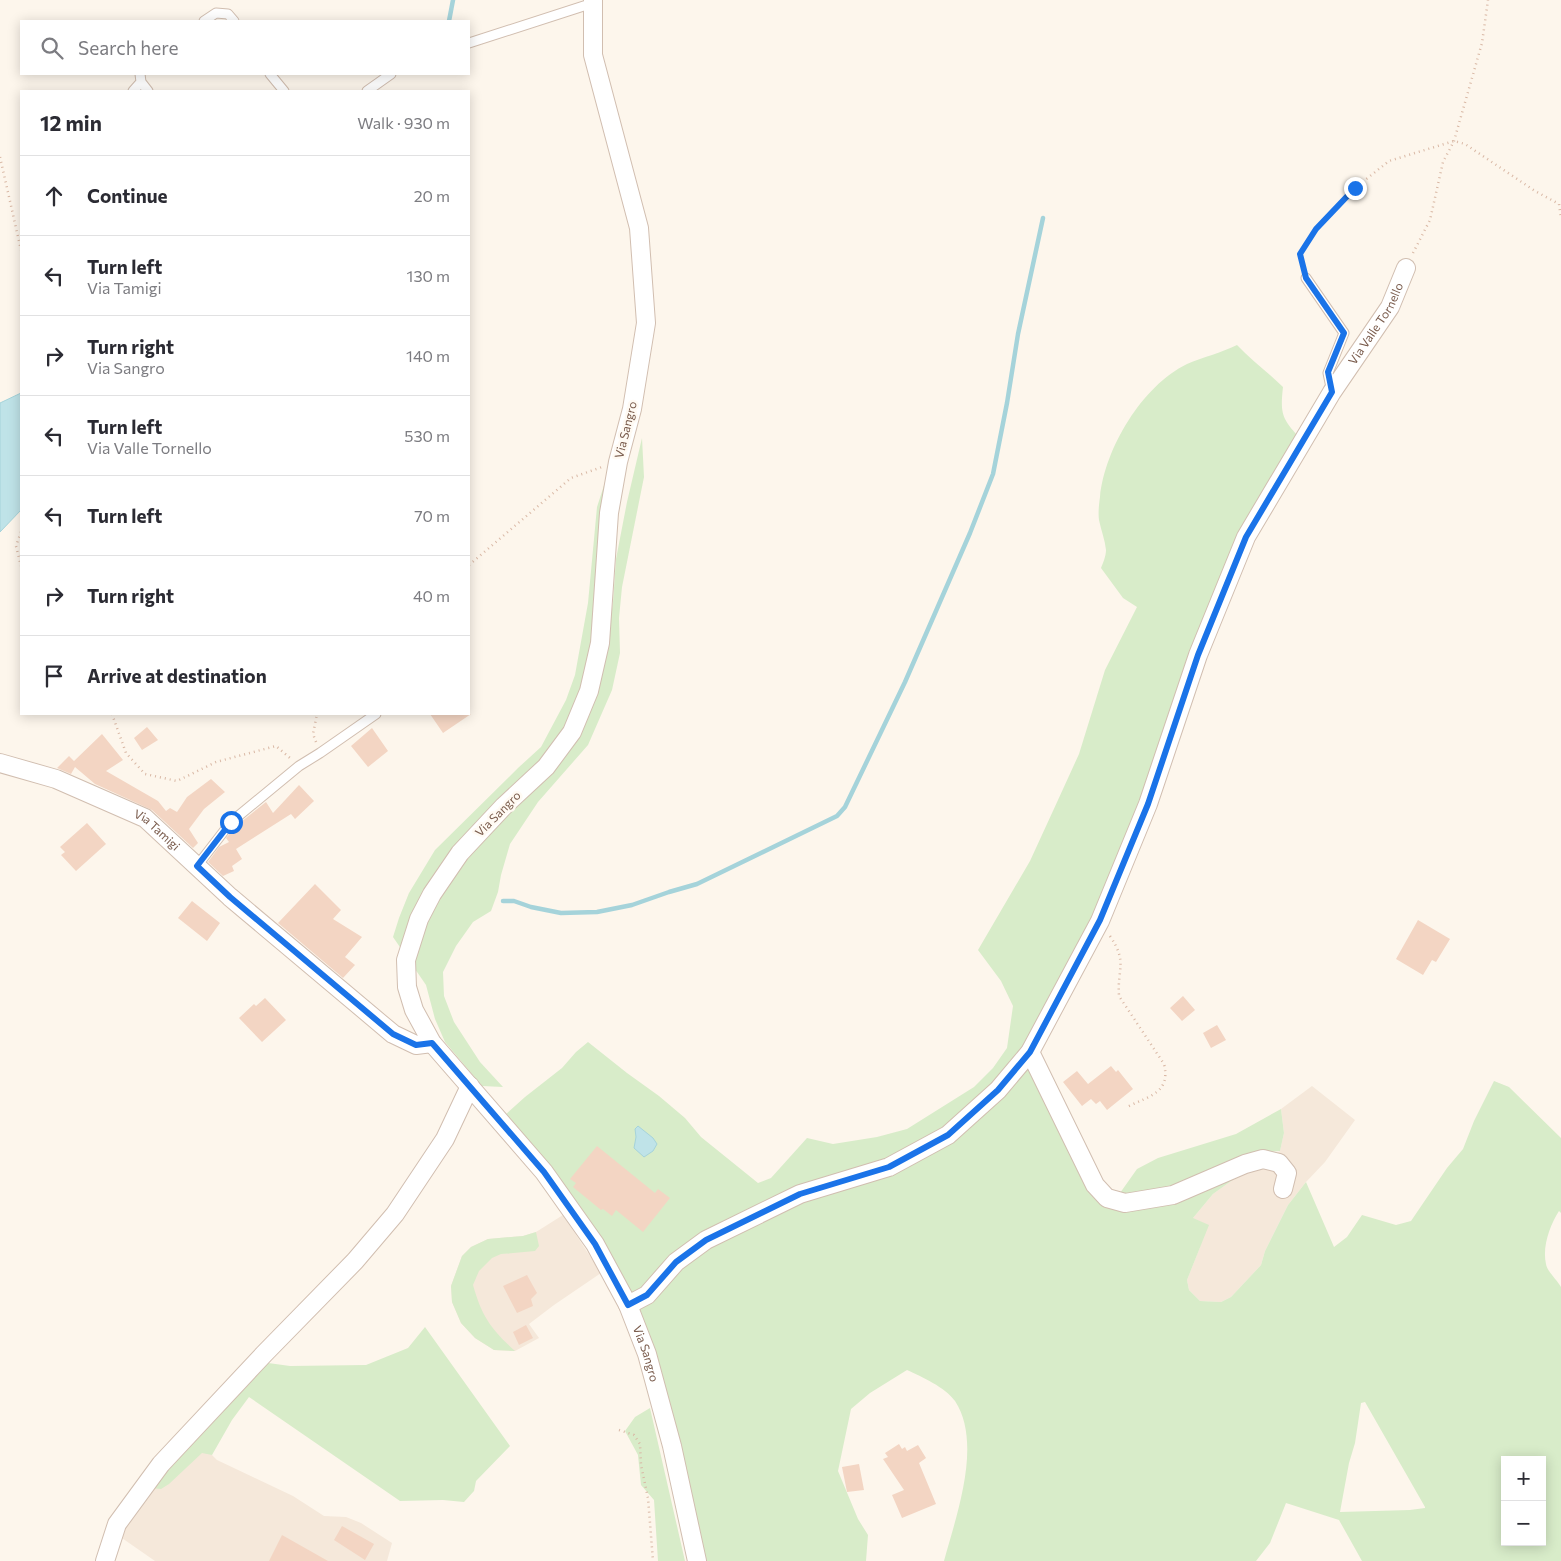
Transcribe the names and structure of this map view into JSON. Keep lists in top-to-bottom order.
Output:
{
  "streets": {
    "street": ["Via Valle Tornello", "Via Sangro", "Via Tamigi"]
  },
  "crossings": [
    ["Via Valle Tornello", "Via Sangro"],
    ["Via Sangro", "Via Tamigi"]
  ],
  "page": {
    "search": "Search here",
    "heading": ["12 min", "Walk · 930 m"],
    "list": [
      ["Continue", "20 m"],
      ["Turn left", "Via Tamigi", "130 m"],
      ["Turn right", "Via Sangro", "140 m"],
      ["Turn left", "Via Valle Tornello", "530 m"],
      ["Turn left", "70 m"],
      ["Turn right", "40 m"],
      "Arrive at destination"
    ],
    "map_buttons": ["+", "−"]
  }
}
